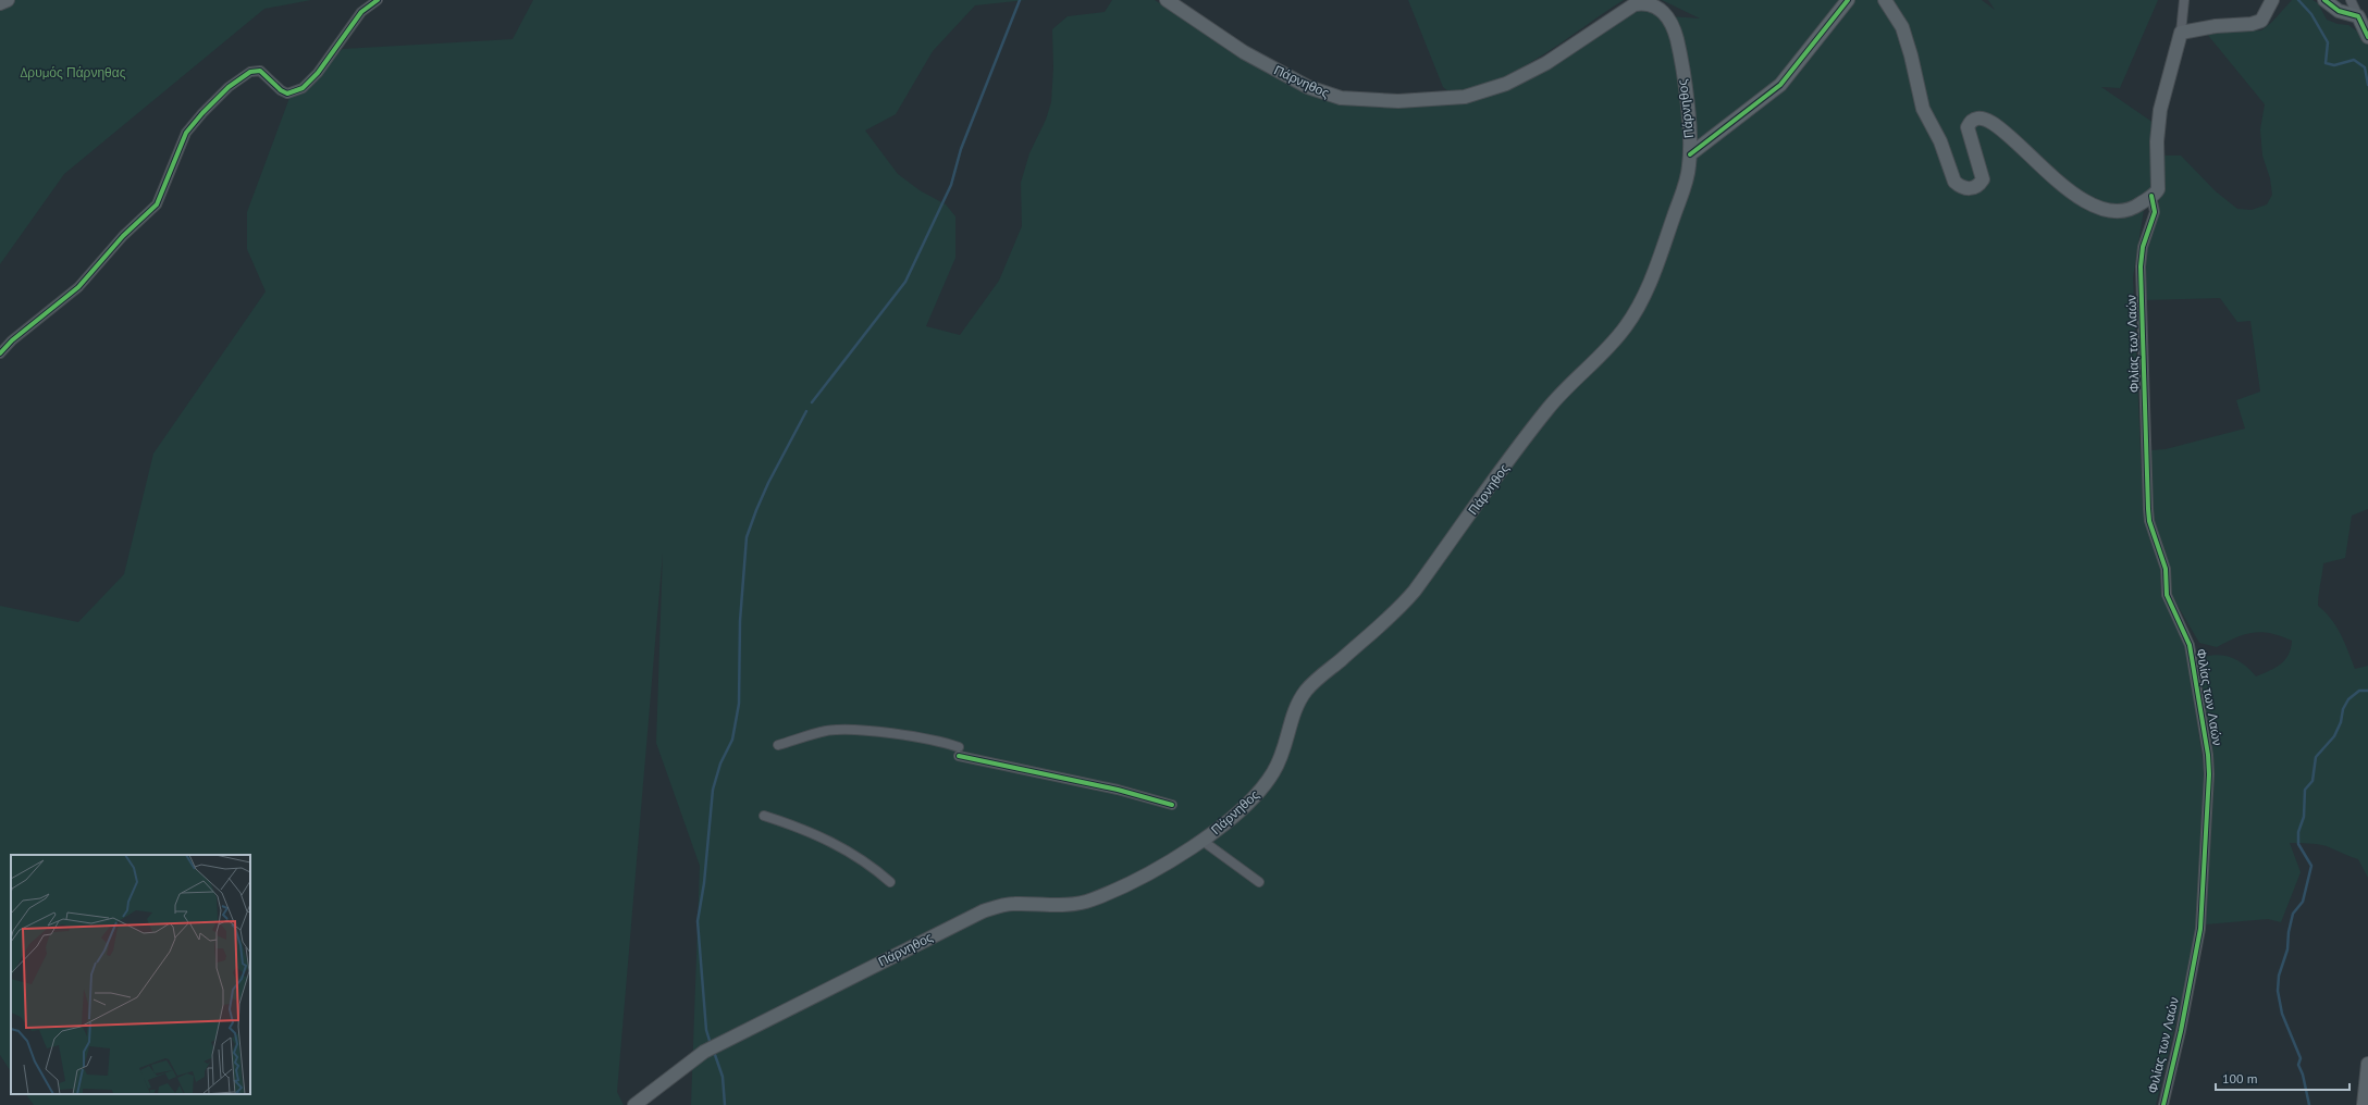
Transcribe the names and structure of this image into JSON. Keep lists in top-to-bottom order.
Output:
{
  "streets": {
    "main road": ["Πάρνηθος"],
    "street": ["Φιλίας των Λαών"]
  },
  "parks": ["Δρυμός Πάρνηθας"],
  "scale_bar": "100 m"
}
